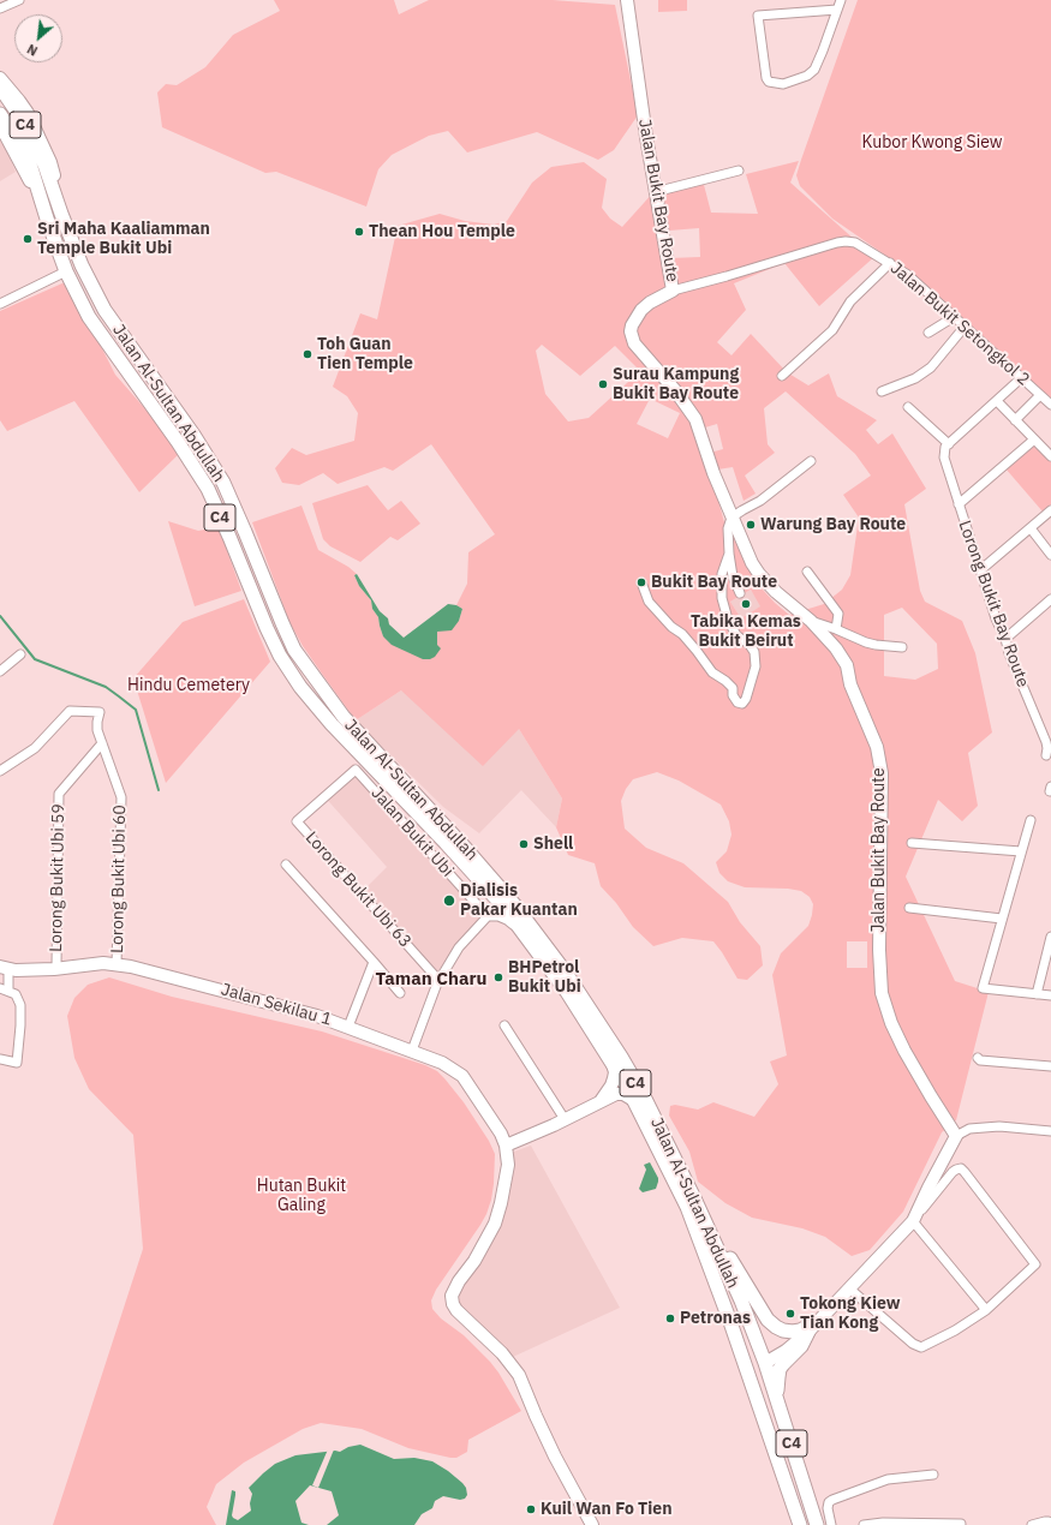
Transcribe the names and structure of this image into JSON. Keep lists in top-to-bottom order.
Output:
{
  "streets": {
    "main road": ["C4", "Jalan Al-Sultan Abdullah"],
    "street": [
      "Jalan Bukit Bay Route",
      "Jalan Bukit Setongkol 2",
      "Lorong Bukit Bay Route",
      "Jalan Bukit Ubi",
      "Lorong Bukit Ubi 59",
      "Lorong Bukit Ubi 60",
      "Lorong Bukit Ubi 63",
      "Jalan Sekilau 1"
    ]
  },
  "crossings": [
    ["C4", "Jalan Al-Sultan Abdullah"],
    ["Jalan Bukit Bay Route", "Jalan Bukit Setongkol 2"],
    ["Jalan Bukit Ubi", "Lorong Bukit Ubi 63"],
    ["Lorong Bukit Ubi 59", "Lorong Bukit Ubi 60"],
    ["Lorong Bukit Ubi 59", "Jalan Sekilau 1"],
    ["Lorong Bukit Ubi 60", "Jalan Sekilau 1"]
  ],
  "districts": ["Taman Charu"],
  "parks": ["Kubor Kwong Siew", "Hindu Cemetery", "Hutan Bukit Galing"],
  "places": [
    "Thean Hou Temple",
    "Sri Maha Kaaliamman Temple Bukit Ubi",
    "Toh Guan Tien Temple",
    "Surau Kampung Bukit Bay Route",
    "Warung Bay Route",
    "Bukit Bay Route",
    "Tabika Kemas Bukit Beirut",
    "Shell",
    "Dialisis Pakar Kuantan",
    "BHPetrol Bukit Ubi",
    "Tokong Kiew Tian Kong",
    "Petronas",
    "Kuil Wan Fo Tien"
  ],
  "north": "bottom left"
}
